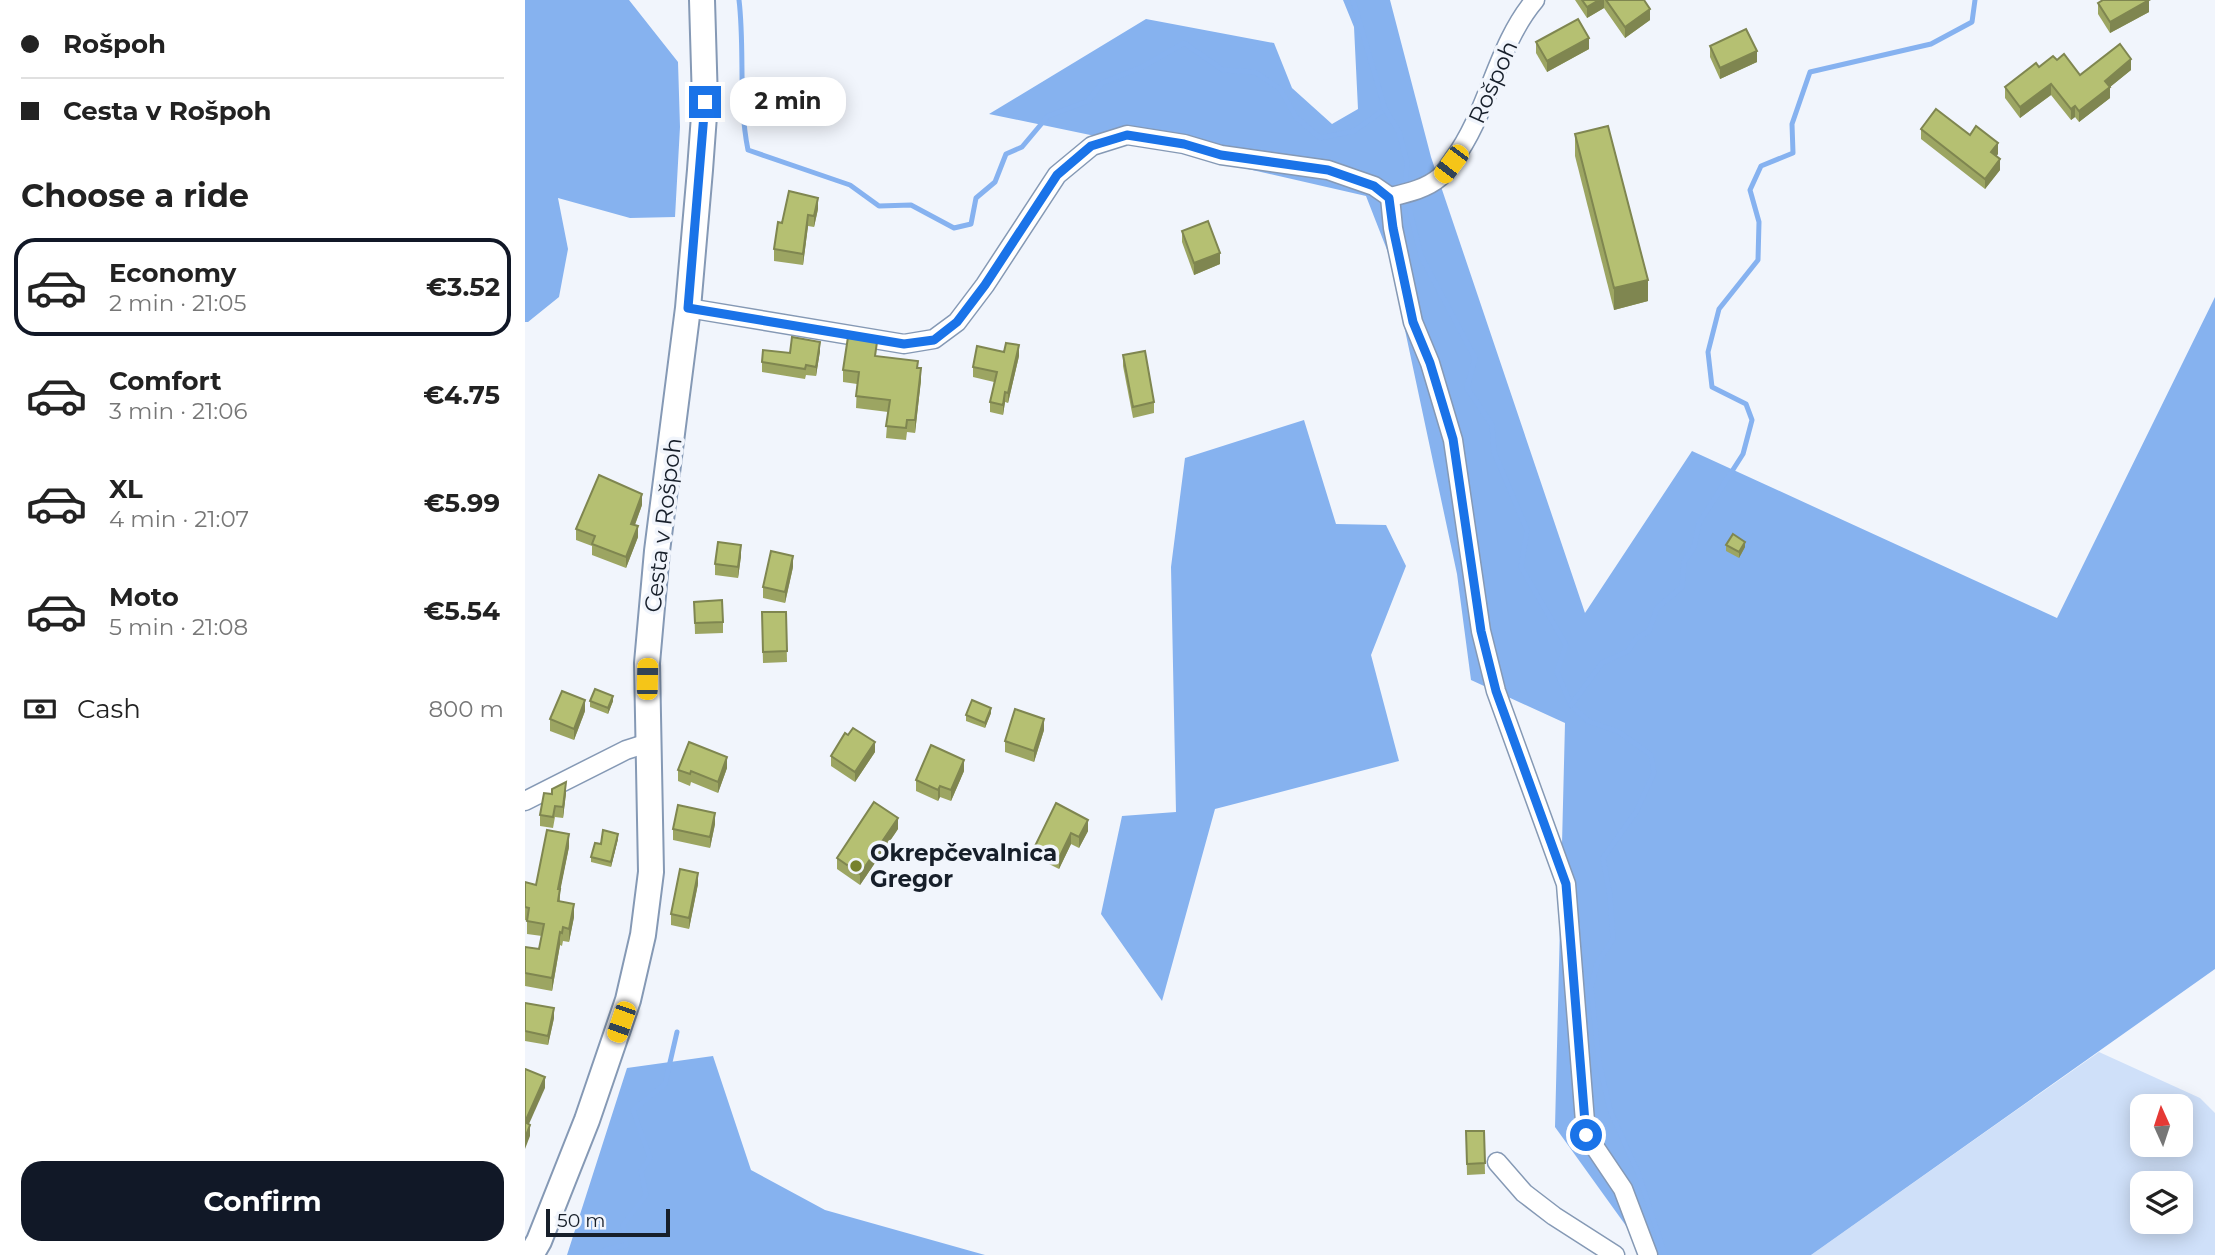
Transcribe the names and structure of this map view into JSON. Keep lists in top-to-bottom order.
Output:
{
  "streets": {
    "street": ["Rošpoh", "Cesta v Rošpoh"]
  },
  "places": ["Okrepčevalnica Gregor"],
  "scale_bar": "50 m",
  "north": "top",
  "page": {
    "banner": ["Rošpoh", "Cesta v Rošpoh"],
    "bubble": "2 min",
    "heading": "Choose a ride",
    "list": [
      {
        "name": "Economy",
        "note": "2 min · 21:05",
        "value": "€3.52"
      },
      {
        "name": "Comfort",
        "note": "3 min · 21:06",
        "value": "€4.75"
      },
      {
        "name": "XL",
        "note": "4 min · 21:07",
        "value": "€5.99"
      },
      {
        "name": "Moto",
        "note": "5 min · 21:08",
        "value": "€5.54"
      }
    ],
    "pay": ["Cash", "800 m"],
    "buttons": "Confirm",
    "scale": "50 m"
  }
}
